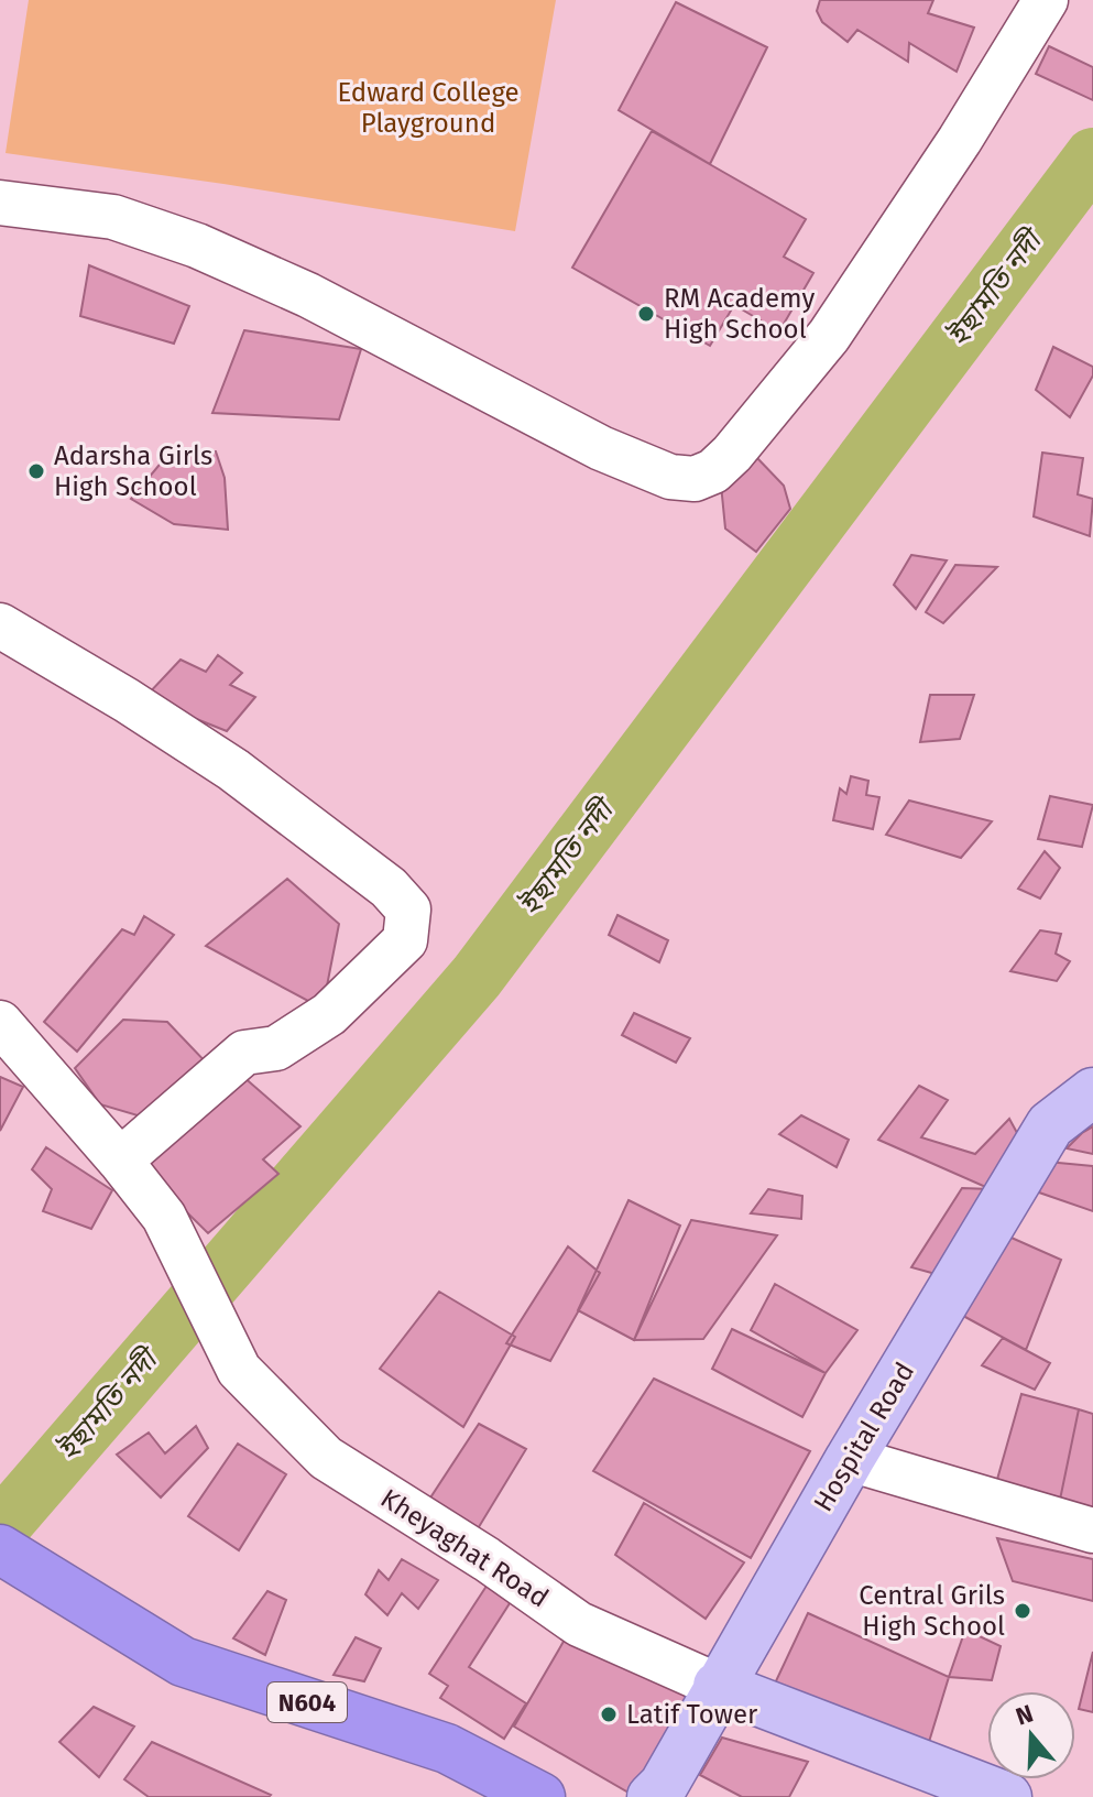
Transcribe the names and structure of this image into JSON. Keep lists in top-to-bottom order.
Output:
{
  "streets": {
    "highway": ["N604"],
    "main road": ["Hospital Road"],
    "street": ["Kheyaghat Road"]
  },
  "crossings": [
    ["Hospital Road", "Kheyaghat Road"]
  ],
  "water": ["ইছামতি নদী"],
  "parks": ["Edward College Playground"],
  "places": [
    "RM Academy High School",
    "Adarsha Girls High School",
    "Central Grils High School",
    "Latif Tower"
  ],
  "north": "top"
}
